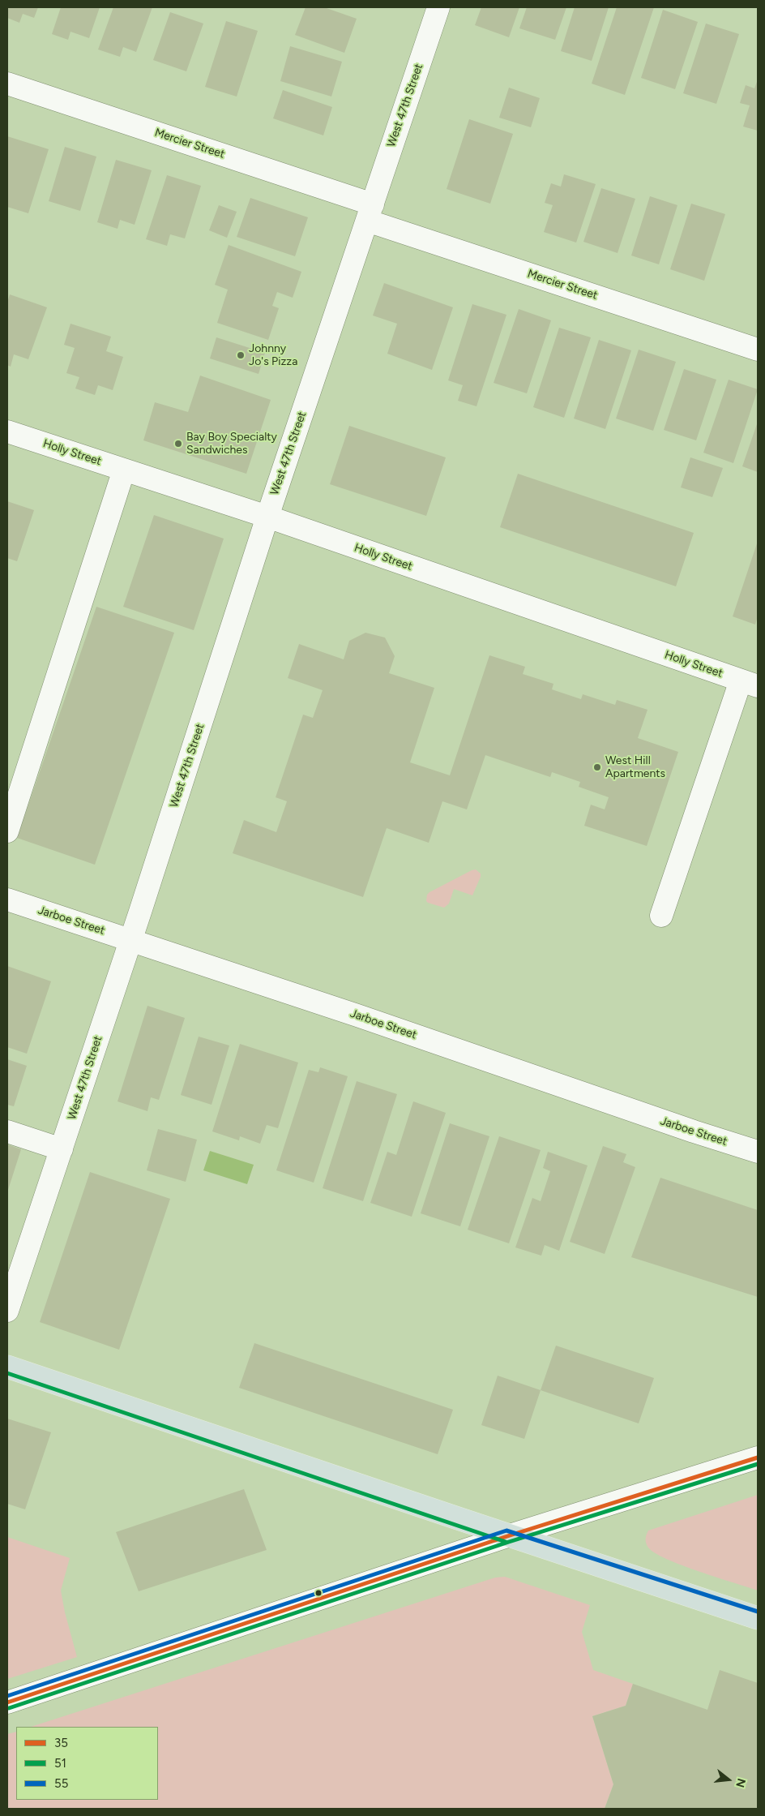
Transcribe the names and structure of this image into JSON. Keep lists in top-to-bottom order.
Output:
{
  "streets": {
    "street": [
      "West 47th Street",
      "Mercier Street",
      "Holly Street",
      "Jarboe Street"
    ]
  },
  "crossings": [
    ["West 47th Street", "Mercier Street"],
    ["West 47th Street", "Holly Street"],
    ["West 47th Street", "Jarboe Street"]
  ],
  "places": ["Johnny Jo's Pizza", "Bay Boy Specialty Sandwiches", "West Hill Apartments"],
  "lines": ["transit line 51", "transit line 35", "transit line 55"],
  "legend": ["35", "51", "55"],
  "north": "right"
}
